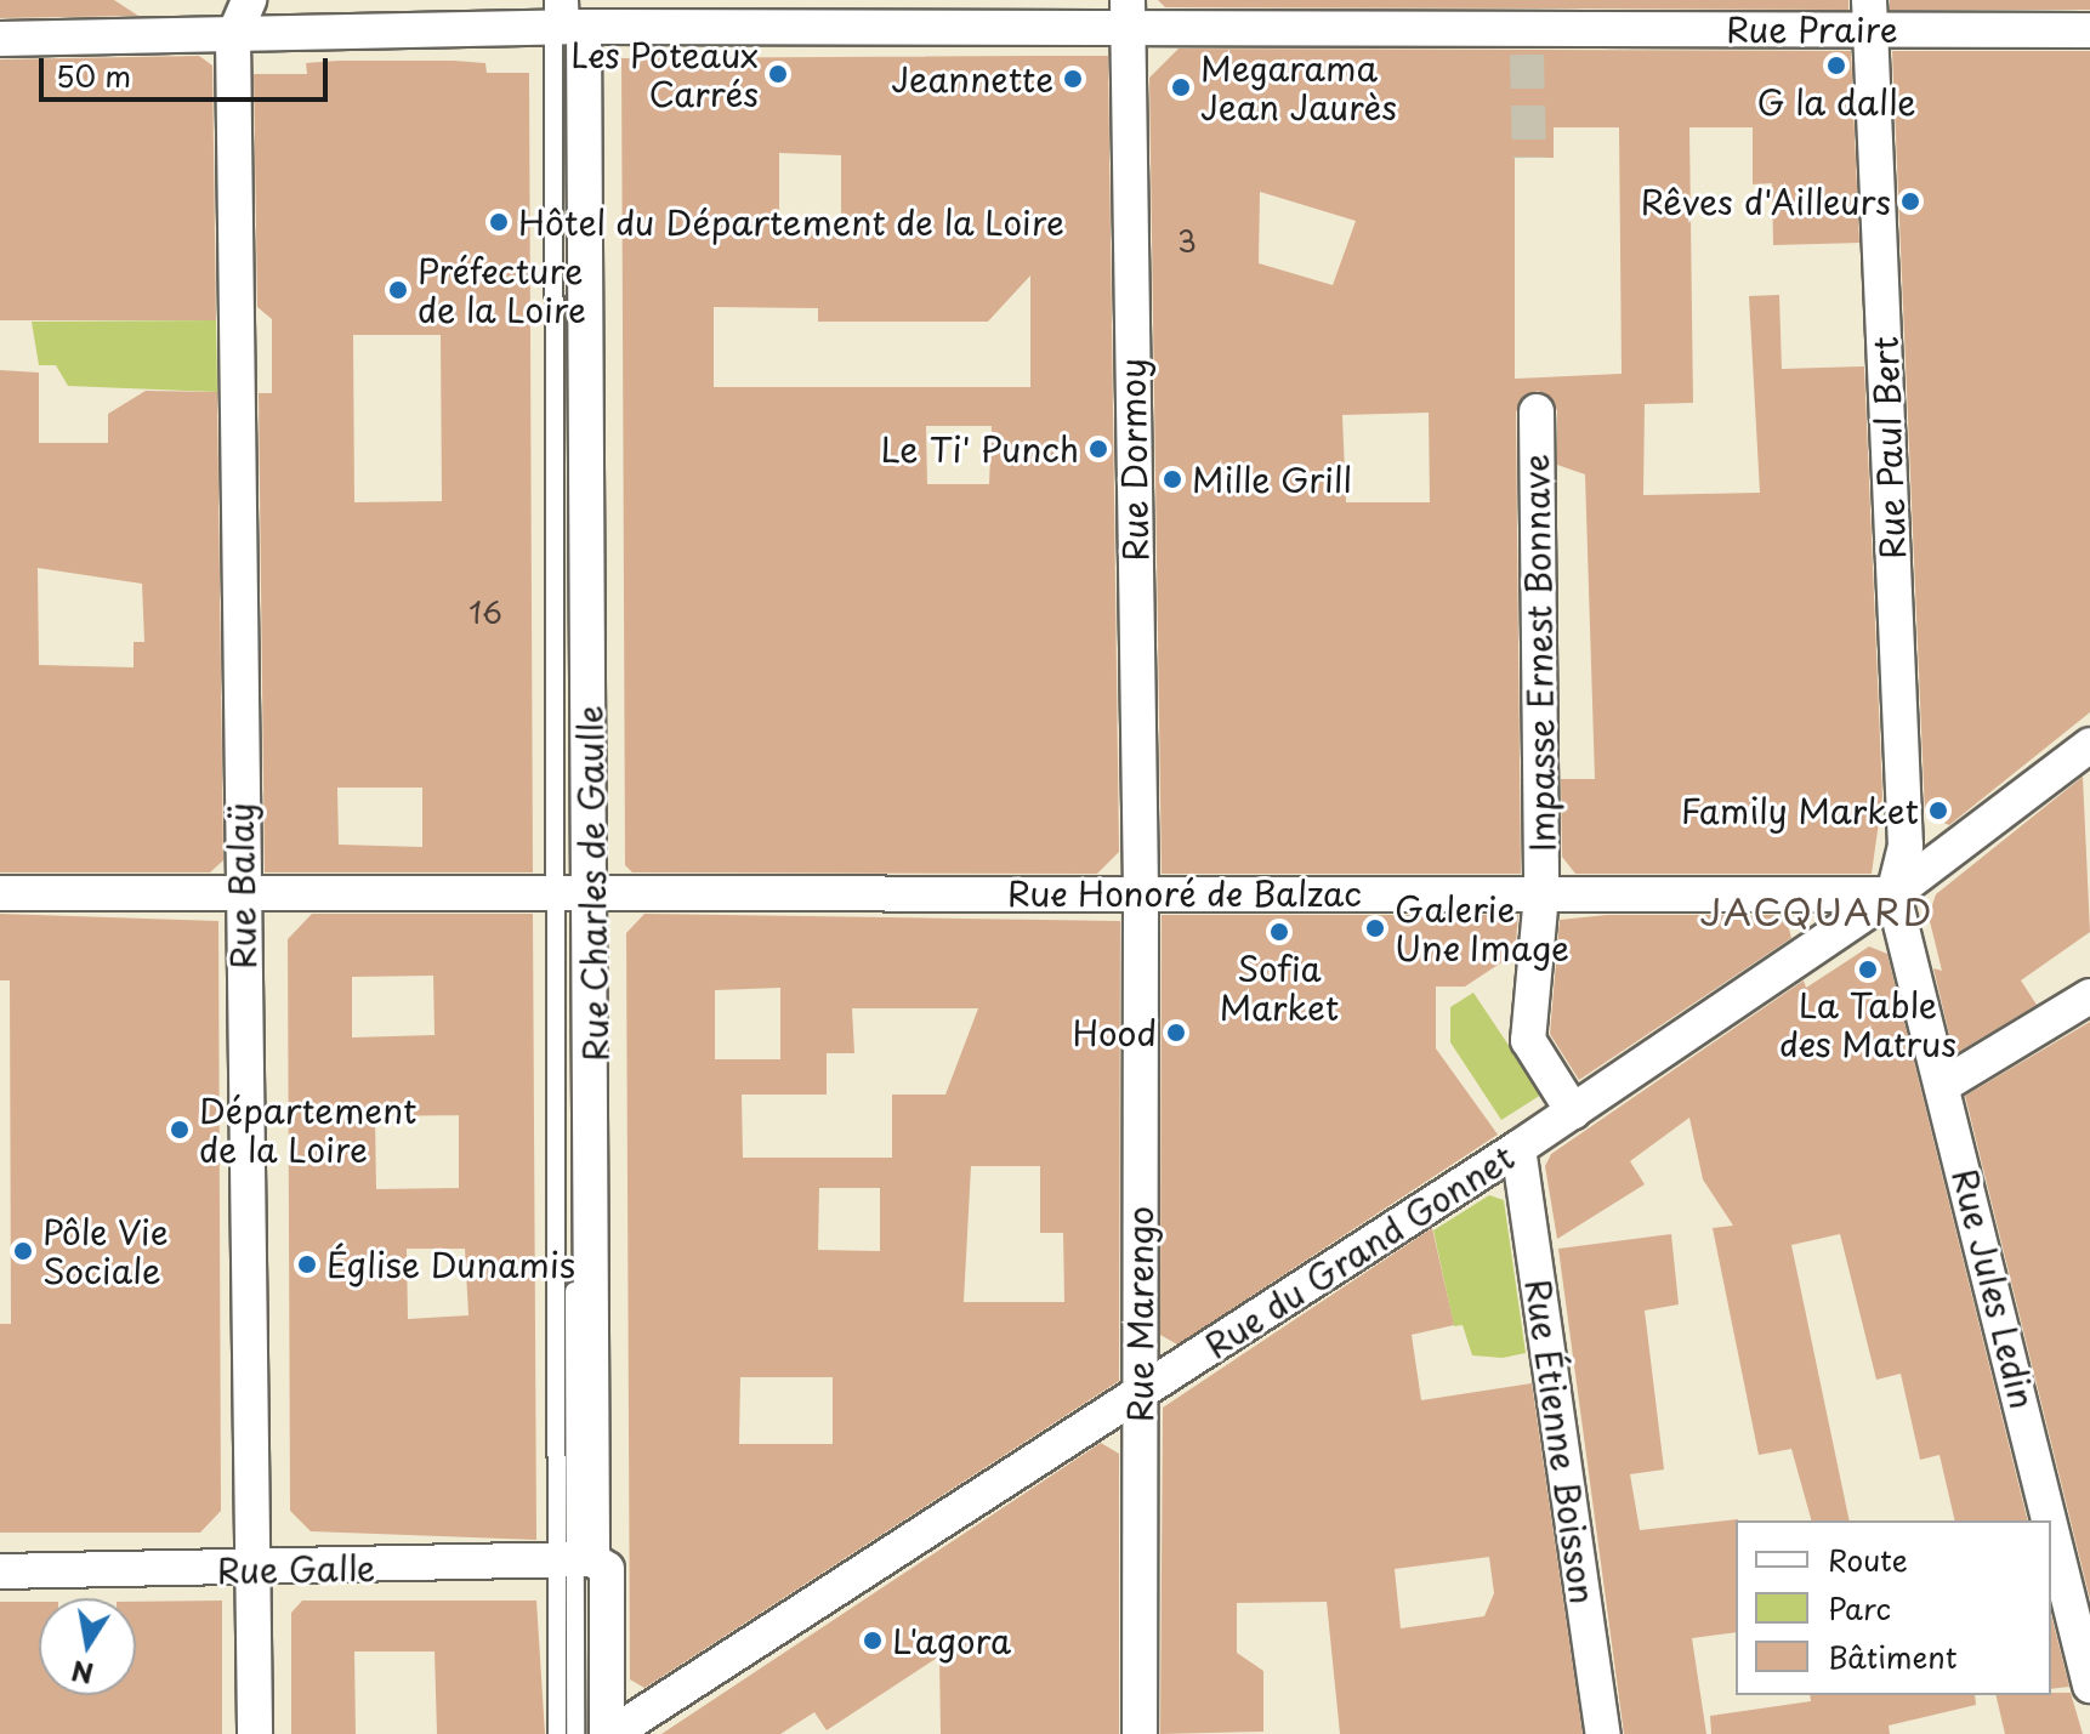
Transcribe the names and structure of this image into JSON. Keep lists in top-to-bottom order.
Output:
{
  "streets": {
    "street": [
      "Rue Praire",
      "Rue Paul Bert",
      "Rue Dormoy",
      "Impasse Ernest Bonnave",
      "Rue Charles de Gaulle",
      "Rue Balaÿ",
      "Rue Honoré de Balzac",
      "Rue du Grand Gonnet",
      "Rue Jules Ledin",
      "Rue Marengo",
      "Rue Étienne Boisson",
      "Rue Galle"
    ]
  },
  "crossings": [
    ["Rue Praire", "Rue Paul Bert"],
    ["Rue Praire", "Rue Dormoy"],
    ["Rue Praire", "Rue Charles de Gaulle"],
    ["Rue Praire", "Rue Balaÿ"],
    ["Rue Paul Bert", "Rue Honoré de Balzac"],
    ["Rue Paul Bert", "Rue du Grand Gonnet"],
    ["Rue Paul Bert", "Rue Jules Ledin"],
    ["Rue Dormoy", "Rue Honoré de Balzac"],
    ["Rue Dormoy", "Rue Marengo"],
    ["Impasse Ernest Bonnave", "Rue Honoré de Balzac"],
    ["Impasse Ernest Bonnave", "Rue du Grand Gonnet"],
    ["Rue Charles de Gaulle", "Rue Honoré de Balzac"],
    ["Rue Charles de Gaulle", "Rue du Grand Gonnet"],
    ["Rue Charles de Gaulle", "Rue Galle"],
    ["Rue Balaÿ", "Rue Honoré de Balzac"],
    ["Rue Balaÿ", "Rue Galle"],
    ["Rue Honoré de Balzac", "Rue du Grand Gonnet"],
    ["Rue Honoré de Balzac", "Rue Jules Ledin"],
    ["Rue Honoré de Balzac", "Rue Marengo"],
    ["Rue du Grand Gonnet", "Rue Jules Ledin"],
    ["Rue du Grand Gonnet", "Rue Marengo"],
    ["Rue du Grand Gonnet", "Rue Étienne Boisson"]
  ],
  "districts": ["JACQUARD"],
  "places": [
    "G la dalle",
    "Les Poteaux Carrés",
    "Jeannette",
    "Megarama Jean Jaurès",
    "Rêves d'Ailleurs",
    "Hôtel du Département de la Loire",
    "Préfecture de la Loire",
    "Le Ti' Punch",
    "Mille Grill",
    "Family Market",
    "Galerie Une Image",
    "Sofia Market",
    "La Table des Matrus",
    "Hood",
    "Département de la Loire",
    "Pôle Vie Sociale",
    "Église Dunamis",
    "L'agora"
  ],
  "house_numbers": ["3", "16"],
  "legend": ["Route", "Parc", "Bâtiment"],
  "scale_bar": "50 m",
  "north": "bottom"
}
